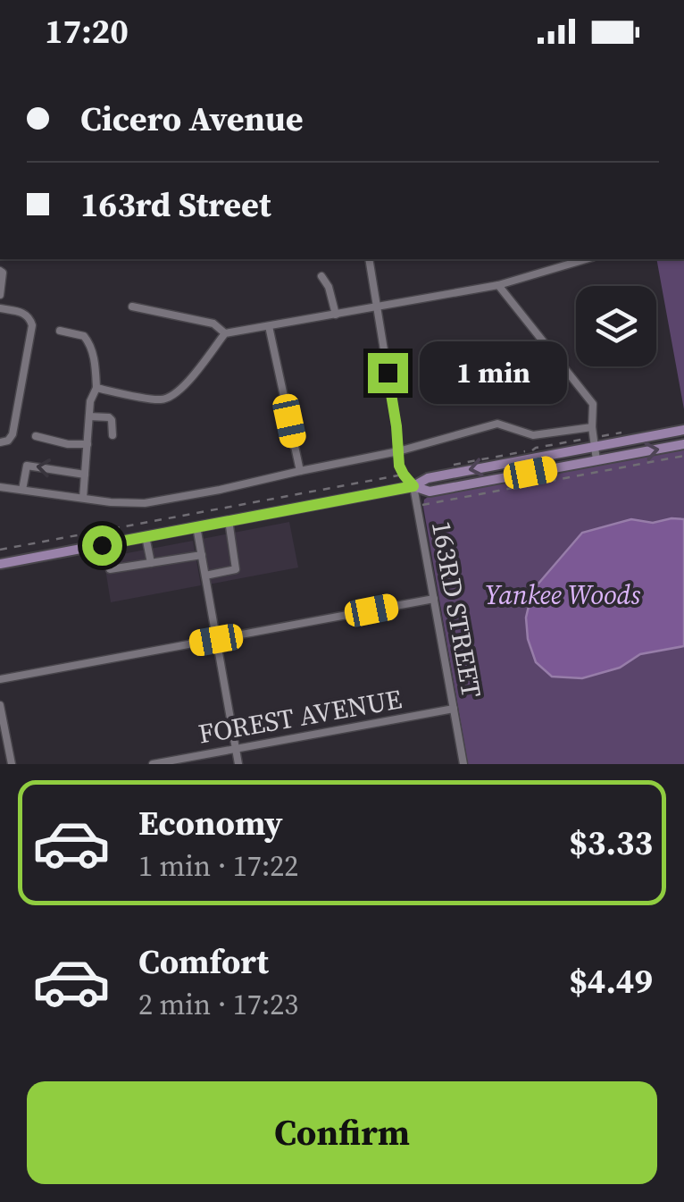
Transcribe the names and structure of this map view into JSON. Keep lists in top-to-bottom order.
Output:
{
  "streets": {
    "street": ["163RD STREET", "FOREST AVENUE"]
  },
  "crossings": [
    ["163RD STREET", "FOREST AVENUE"]
  ],
  "parks": ["Yankee Woods"],
  "page": {
    "status": "17:20",
    "banner": ["Cicero Avenue", "163rd Street"],
    "bubble": "1 min",
    "list": [
      {
        "name": "Economy",
        "note": "1 min · 17:22",
        "value": "$3.33"
      },
      {
        "name": "Comfort",
        "note": "2 min · 17:23",
        "value": "$4.49"
      }
    ],
    "buttons": "Confirm"
  }
}
